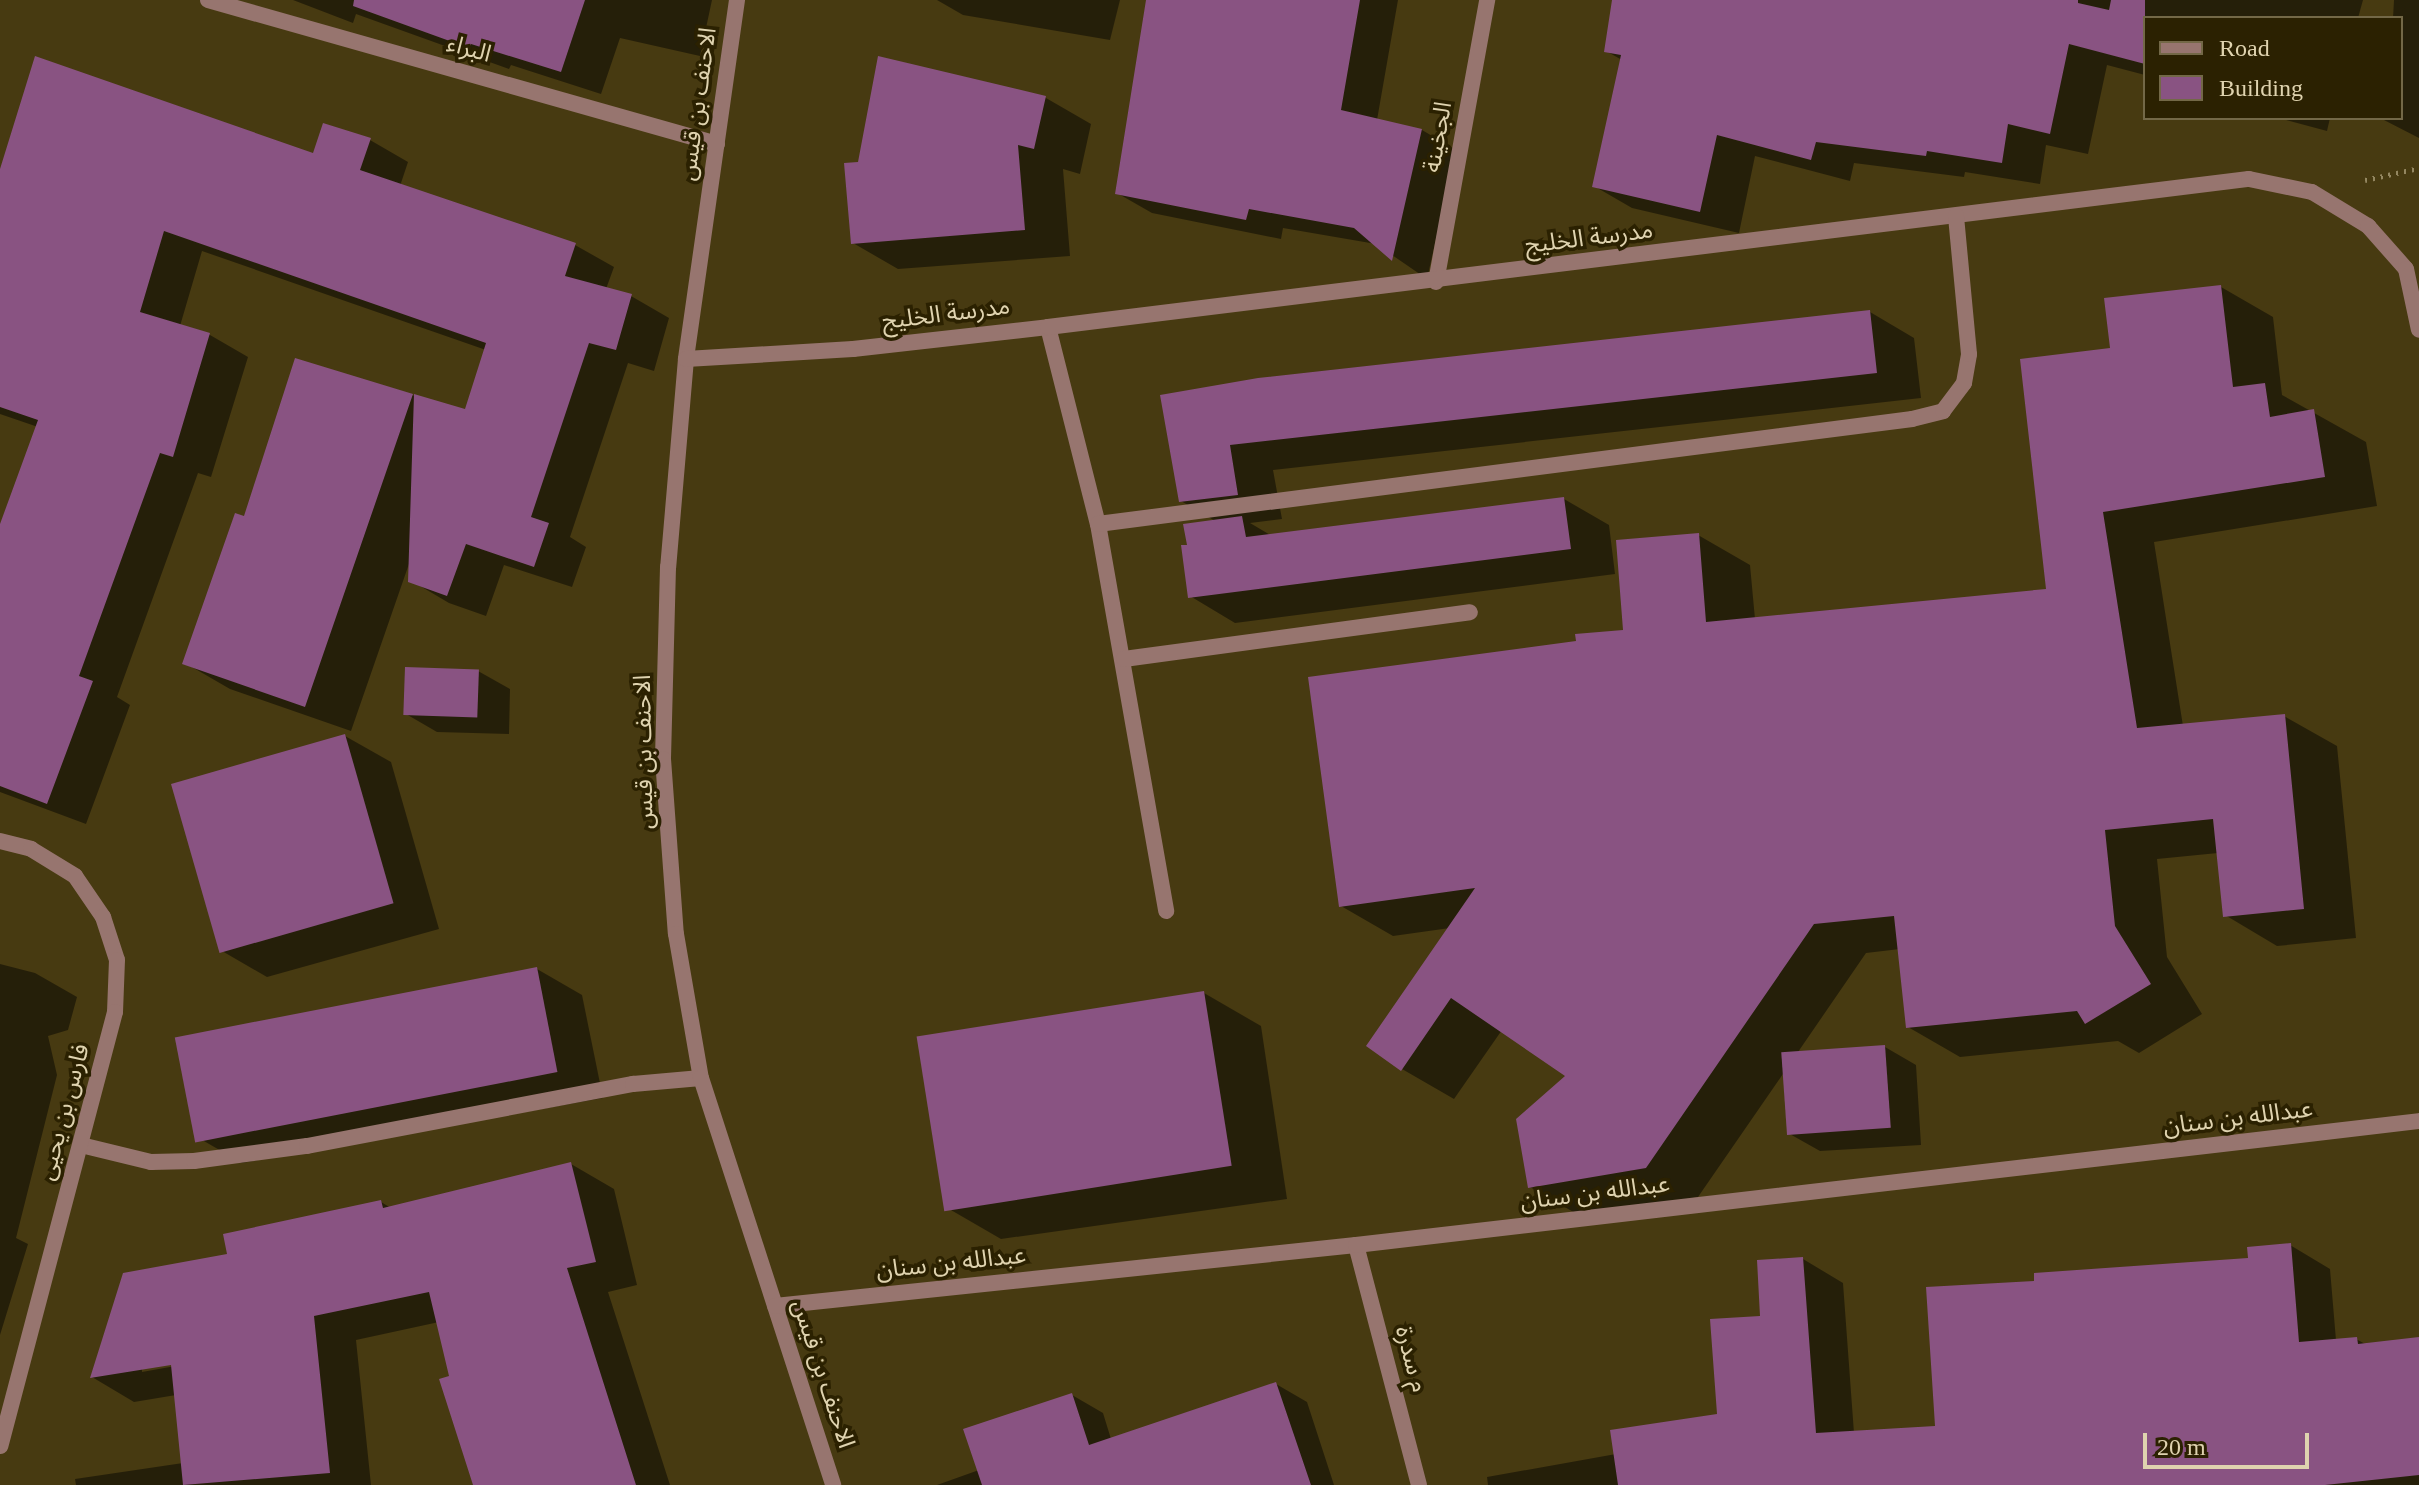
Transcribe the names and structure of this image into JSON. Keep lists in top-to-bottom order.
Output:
{
  "streets": {
    "street": [
      "البراء",
      "الاحنف بن قيس",
      "الجخينة",
      "مدرسة الخليج",
      "فارس بن يحيى",
      "عبدالله بن سنان",
      "م سدرة"
    ]
  },
  "crossings": [
    ["البراء", "الاحنف بن قيس"],
    ["الاحنف بن قيس", "مدرسة الخليج"],
    ["الاحنف بن قيس", "عبدالله بن سنان"],
    ["الجخينة", "مدرسة الخليج"],
    ["عبدالله بن سنان", "م سدرة"]
  ],
  "legend": ["Road", "Building"],
  "scale_bar": "20 m"
}
